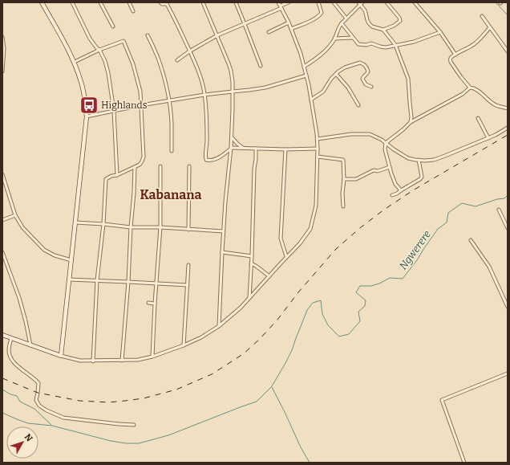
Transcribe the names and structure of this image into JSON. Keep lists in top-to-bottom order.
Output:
{
  "districts": ["Kabanana"],
  "water": ["Ngwerere"],
  "places": {
    "bus stop": ["Highlands"]
  },
  "north": "top right"
}
